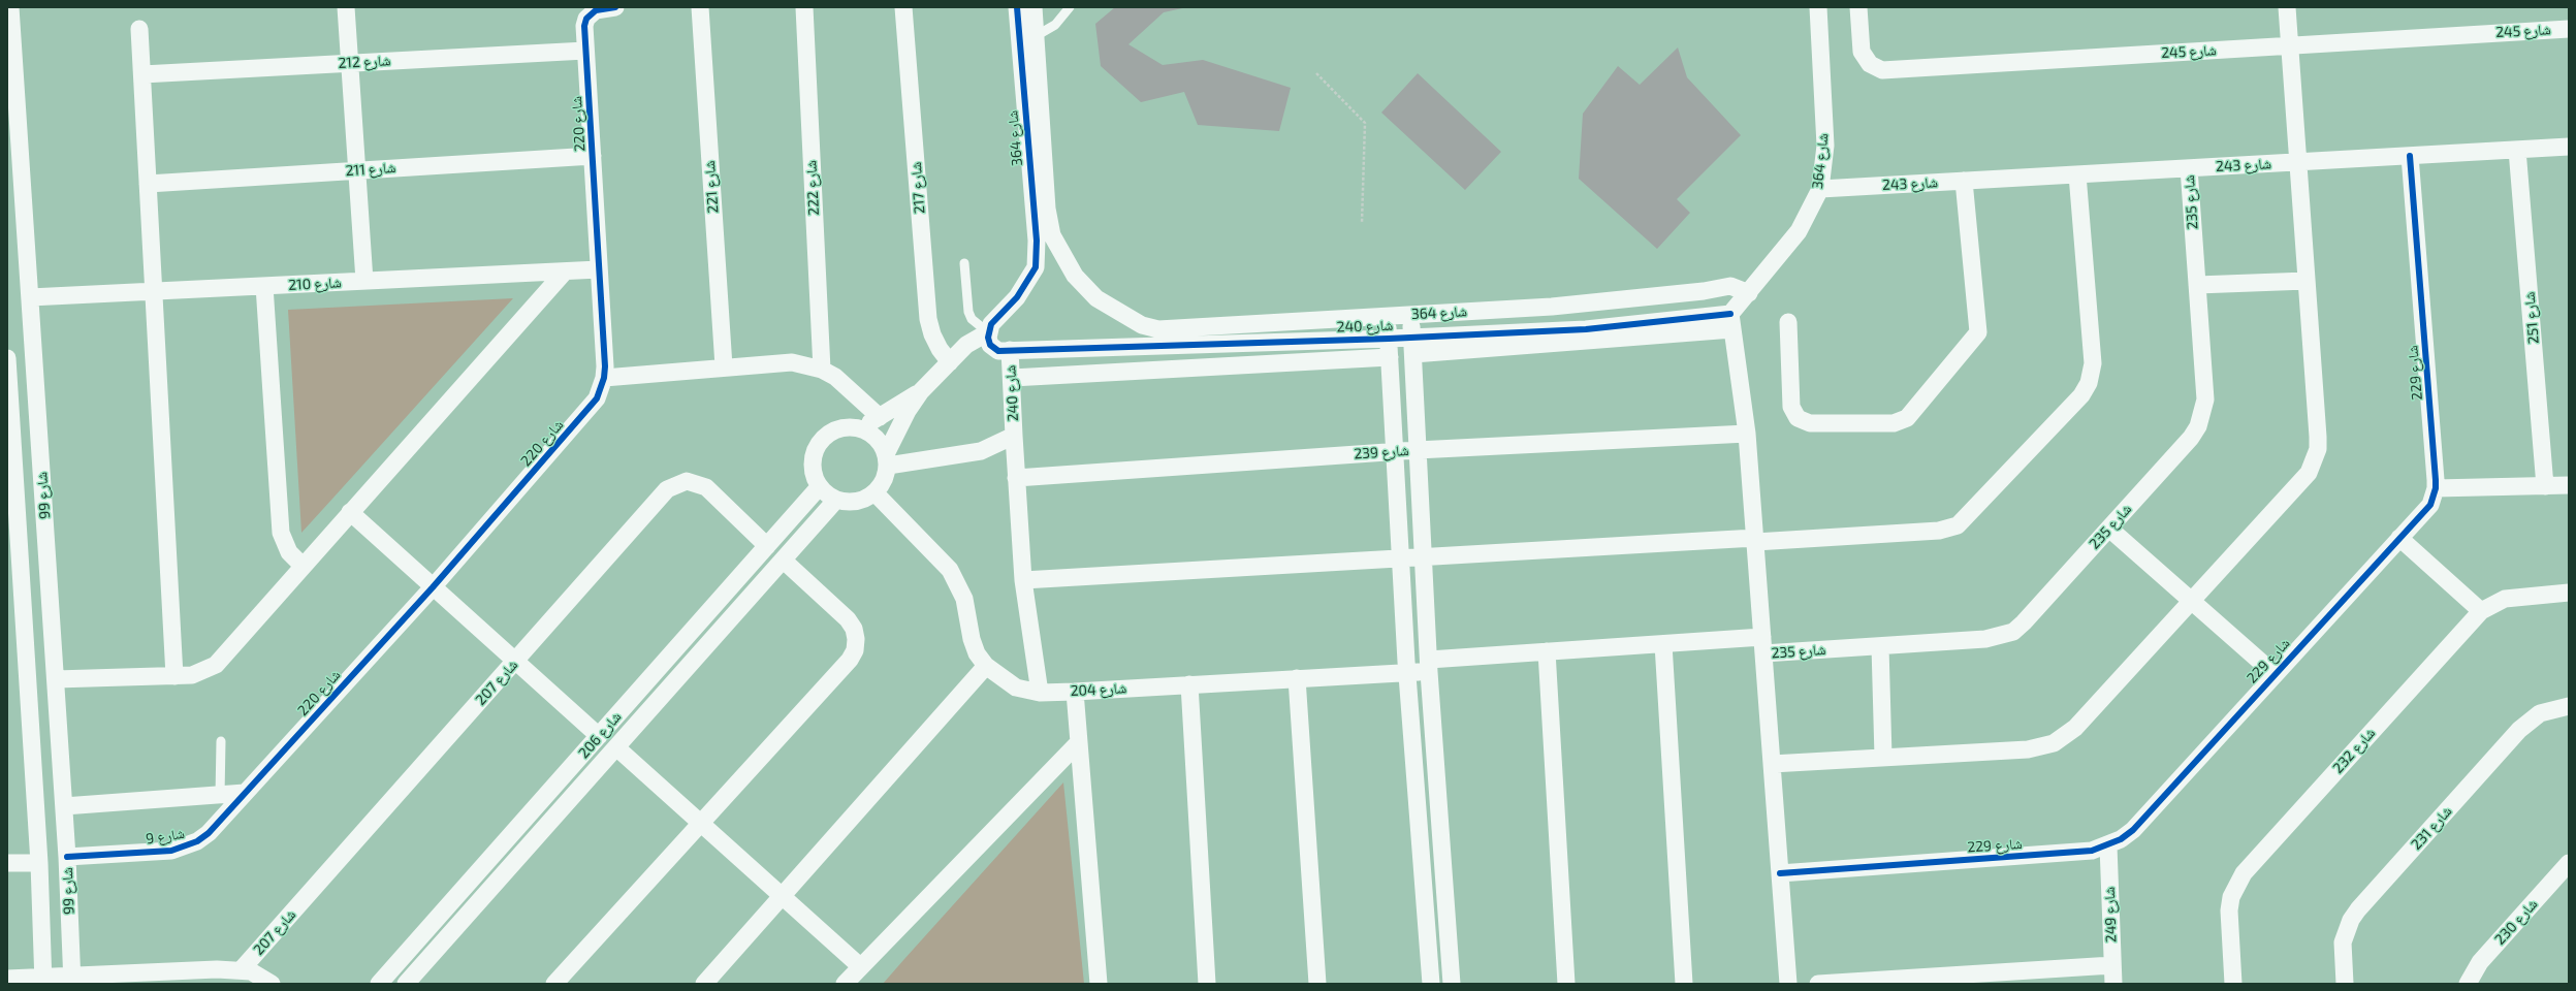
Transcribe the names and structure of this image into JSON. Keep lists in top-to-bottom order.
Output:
{
  "streets": {
    "street": [
      "شارع 245",
      "شارع 212",
      "شارع 220",
      "شارع 364",
      "شارع 243",
      "شارع 211",
      "شارع 221",
      "شارع 222",
      "شارع 217",
      "شارع 235",
      "شارع 210",
      "شارع 251",
      "شارع 240",
      "شارع 229",
      "شارع 239",
      "شارع 99",
      "شارع 207",
      "شارع 204",
      "شارع 206",
      "شارع 232",
      "شارع 231",
      "شارع 9",
      "شارع 249",
      "شارع 230"
    ]
  },
  "crossings": [
    ["شارع 212", "شارع 220"],
    ["شارع 220", "شارع 211"],
    ["شارع 220", "شارع 210"],
    ["شارع 220", "شارع 9"],
    ["شارع 364", "شارع 243"],
    ["شارع 364", "شارع 240"],
    ["شارع 243", "شارع 235"],
    ["شارع 243", "شارع 251"],
    ["شارع 243", "شارع 229"],
    ["شارع 235", "شارع 204"],
    ["شارع 210", "شارع 99"],
    ["شارع 240", "شارع 239"],
    ["شارع 240", "شارع 204"],
    ["شارع 229", "شارع 249"],
    ["شارع 99", "شارع 9"],
    ["شارع 207", "شارع 206"],
    ["شارع 204", "شارع 206"]
  ]
}
